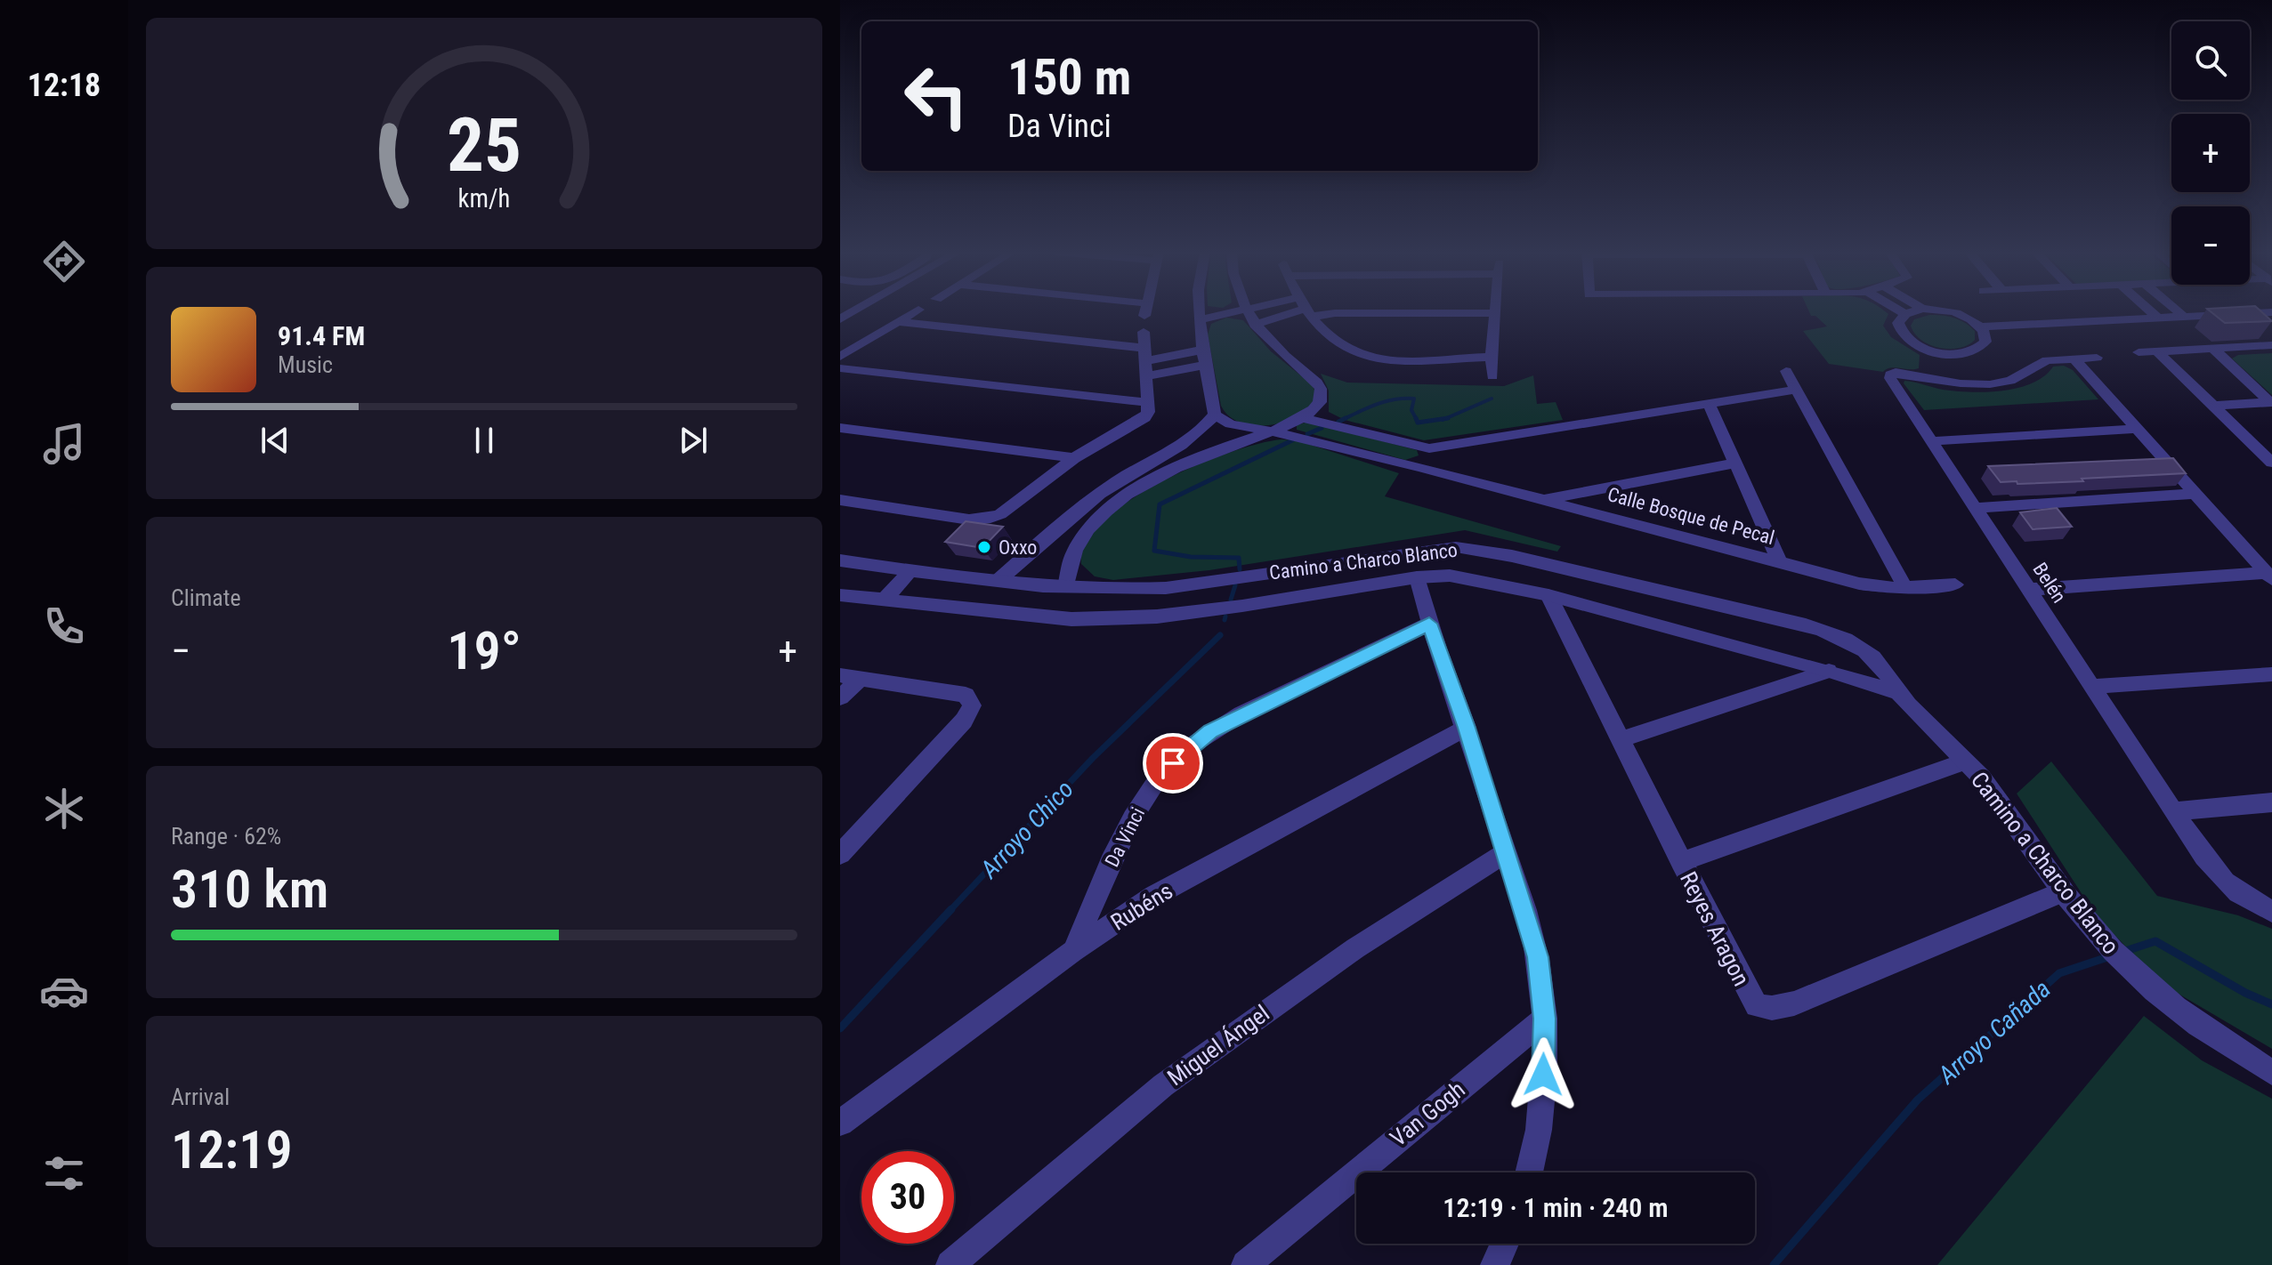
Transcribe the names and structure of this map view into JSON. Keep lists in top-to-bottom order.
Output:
{
  "streets": {
    "street": [
      "Calle Bosque de Pecal",
      "Camino a Charco Blanco",
      "Belén",
      "Da Vinci",
      "Rubéns",
      "Reyes Aragon",
      "Miguel Ángel",
      "Van Gogh"
    ]
  },
  "crossings": [
    ["Camino a Charco Blanco", "Reyes Aragon"],
    ["Da Vinci", "Rubéns"]
  ],
  "water": ["Arroyo Chico", "Arroyo Cañada"],
  "places": ["Oxxo"],
  "page": {
    "tabs": "12:18",
    "map_buttons": ["+", "−"],
    "turn": ["150 m", "Da Vinci"],
    "song": ["91.4 FM", "Music"],
    "tile": [
      "Climate",
      ["Range · 62%", "310 km"],
      ["Arrival", "12:19"]
    ],
    "heat": ["−", "19°", "+"],
    "limit": "30",
    "trip": "12:19 · 1 min · 240 m",
    "gauge": ["25", "km/h"]
  }
}
